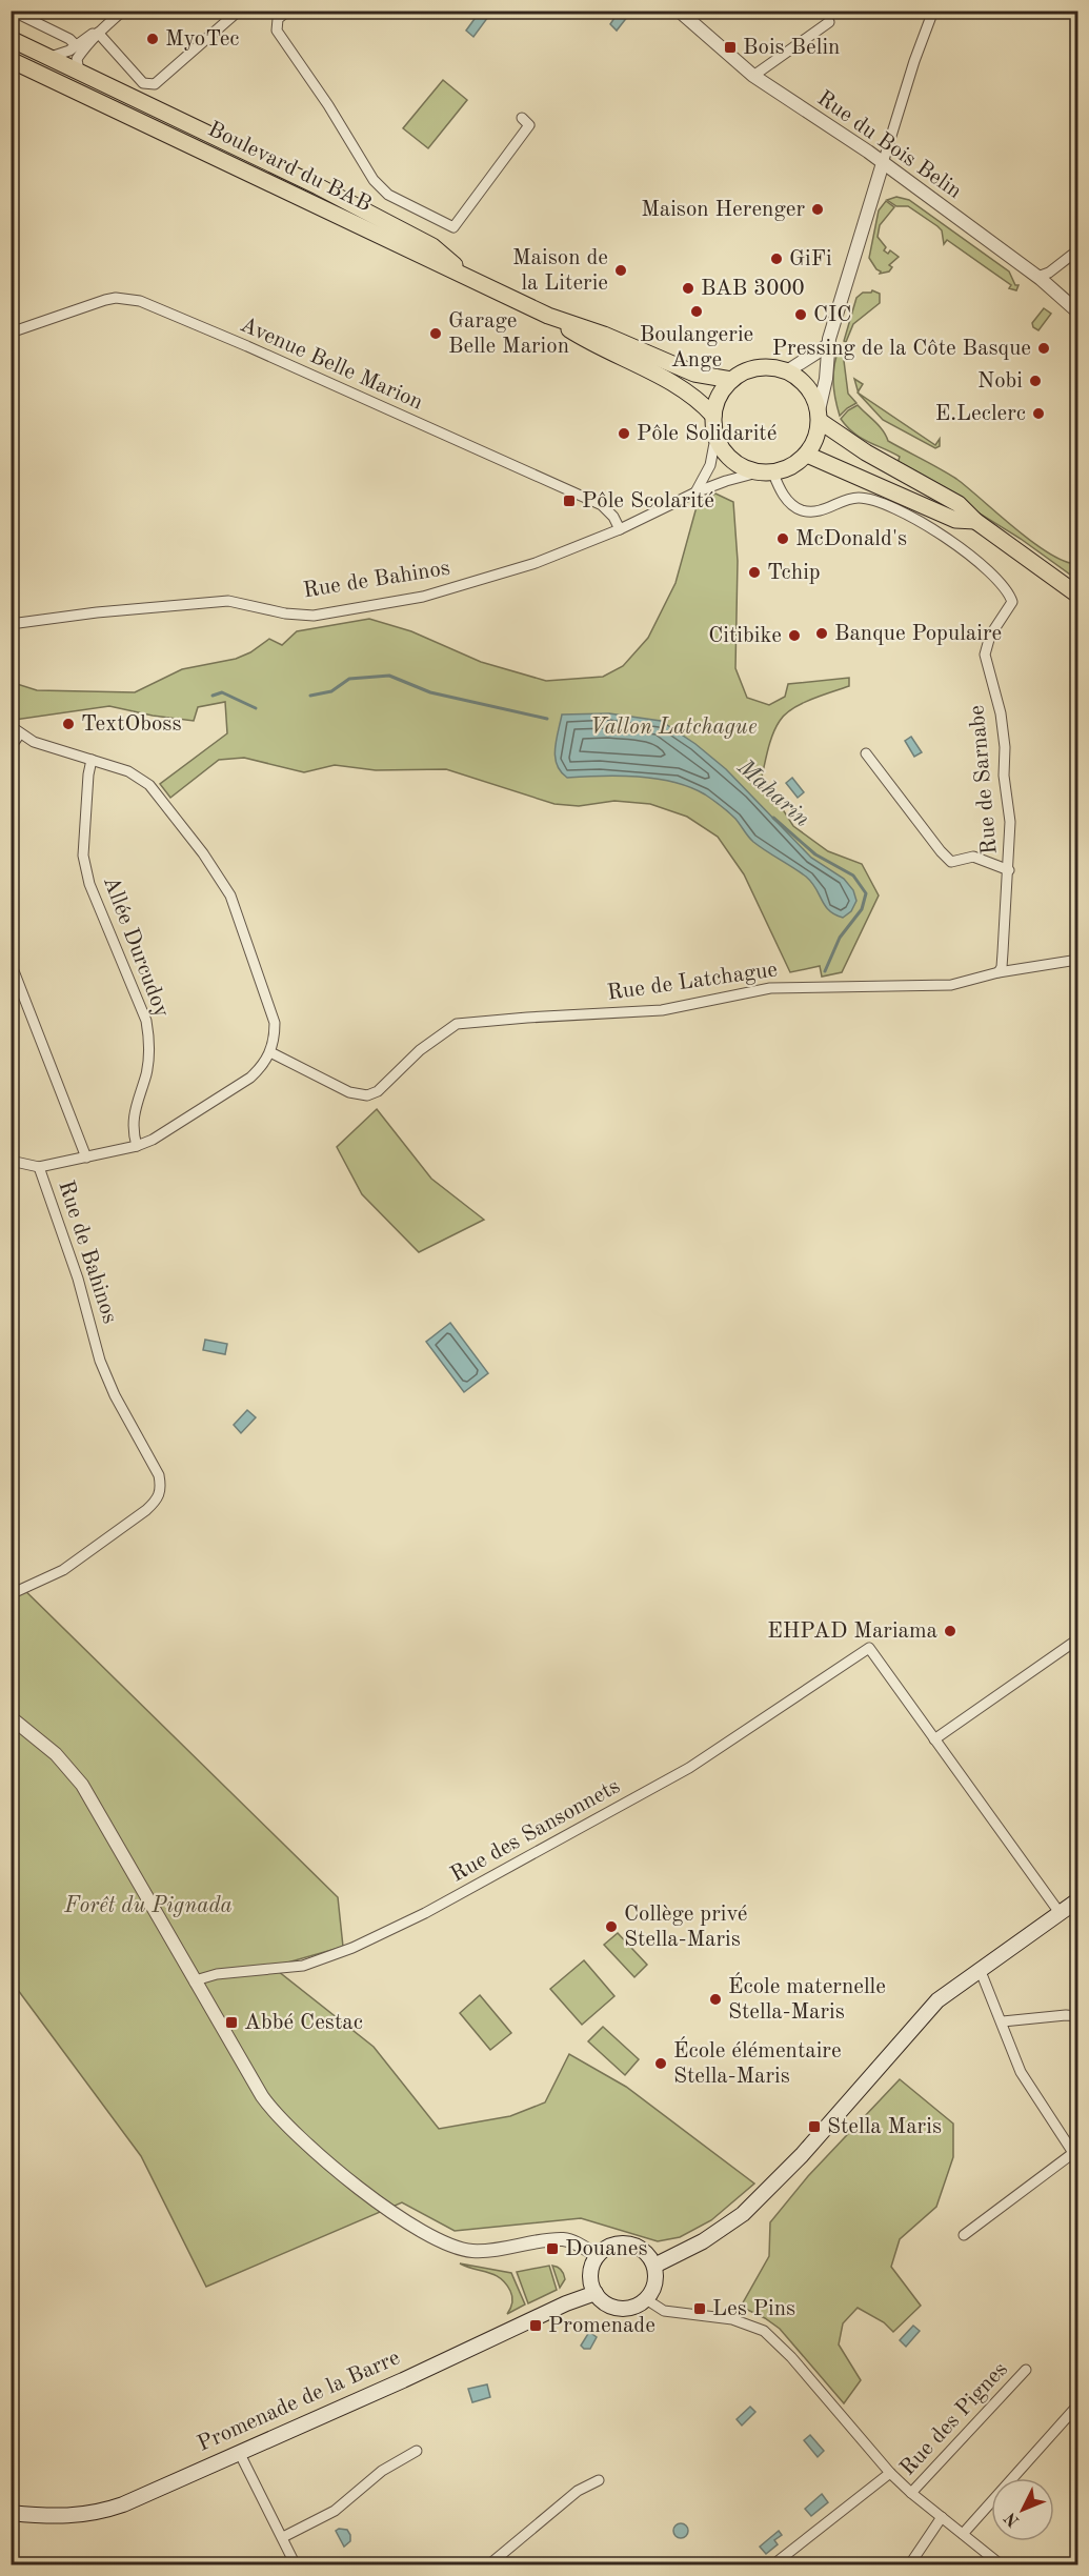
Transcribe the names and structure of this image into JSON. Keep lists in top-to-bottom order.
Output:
{
  "streets": {
    "main road": ["Boulevard du BAB", "Promenade de la Barre"],
    "street": [
      "Rue du Bois Belin",
      "Avenue Belle Marion",
      "Rue de Bahinos",
      "Rue de Sarnabe",
      "Allée Durcudoy",
      "Rue de Latchague",
      "Rue des Sansonnets",
      "Rue des Pignes"
    ]
  },
  "crossings": [
    ["Boulevard du BAB", "Rue de Bahinos"],
    ["Boulevard du BAB", "Rue de Sarnabe"],
    ["Avenue Belle Marion", "Rue de Bahinos"],
    ["Rue de Bahinos", "Rue de Sarnabe"],
    ["Rue de Bahinos", "Allée Durcudoy"],
    ["Rue de Bahinos", "Rue de Latchague"],
    ["Rue de Sarnabe", "Rue de Latchague"]
  ],
  "water": ["Maharin"],
  "parks": ["Vallon Latchague", "Forêt du Pignada"],
  "places": {
    "other": [
      "MyoTec",
      "Maison Herenger",
      "GiFi",
      "Maison de la Literie",
      "BAB 3000",
      "Boulangerie Ange",
      "CIC",
      "Garage Belle Marion",
      "Pressing de la Côte Basque",
      "Nobi",
      "E.Leclerc",
      "Pôle Solidarité",
      "McDonald's",
      "Tchip",
      "Banque Populaire",
      "Citibike",
      "TextOboss",
      "EHPAD Mariama",
      "Collège privé Stella-Maris",
      "École maternelle Stella-Maris",
      "École élémentaire Stella-Maris"
    ],
    "transit": [
      "Bois Belin",
      "Pôle Scolarité",
      "Abbé Cestac",
      "Stella Maris",
      "Douanes",
      "Les Pins",
      "Promenade"
    ]
  },
  "north": "bottom left"
}
